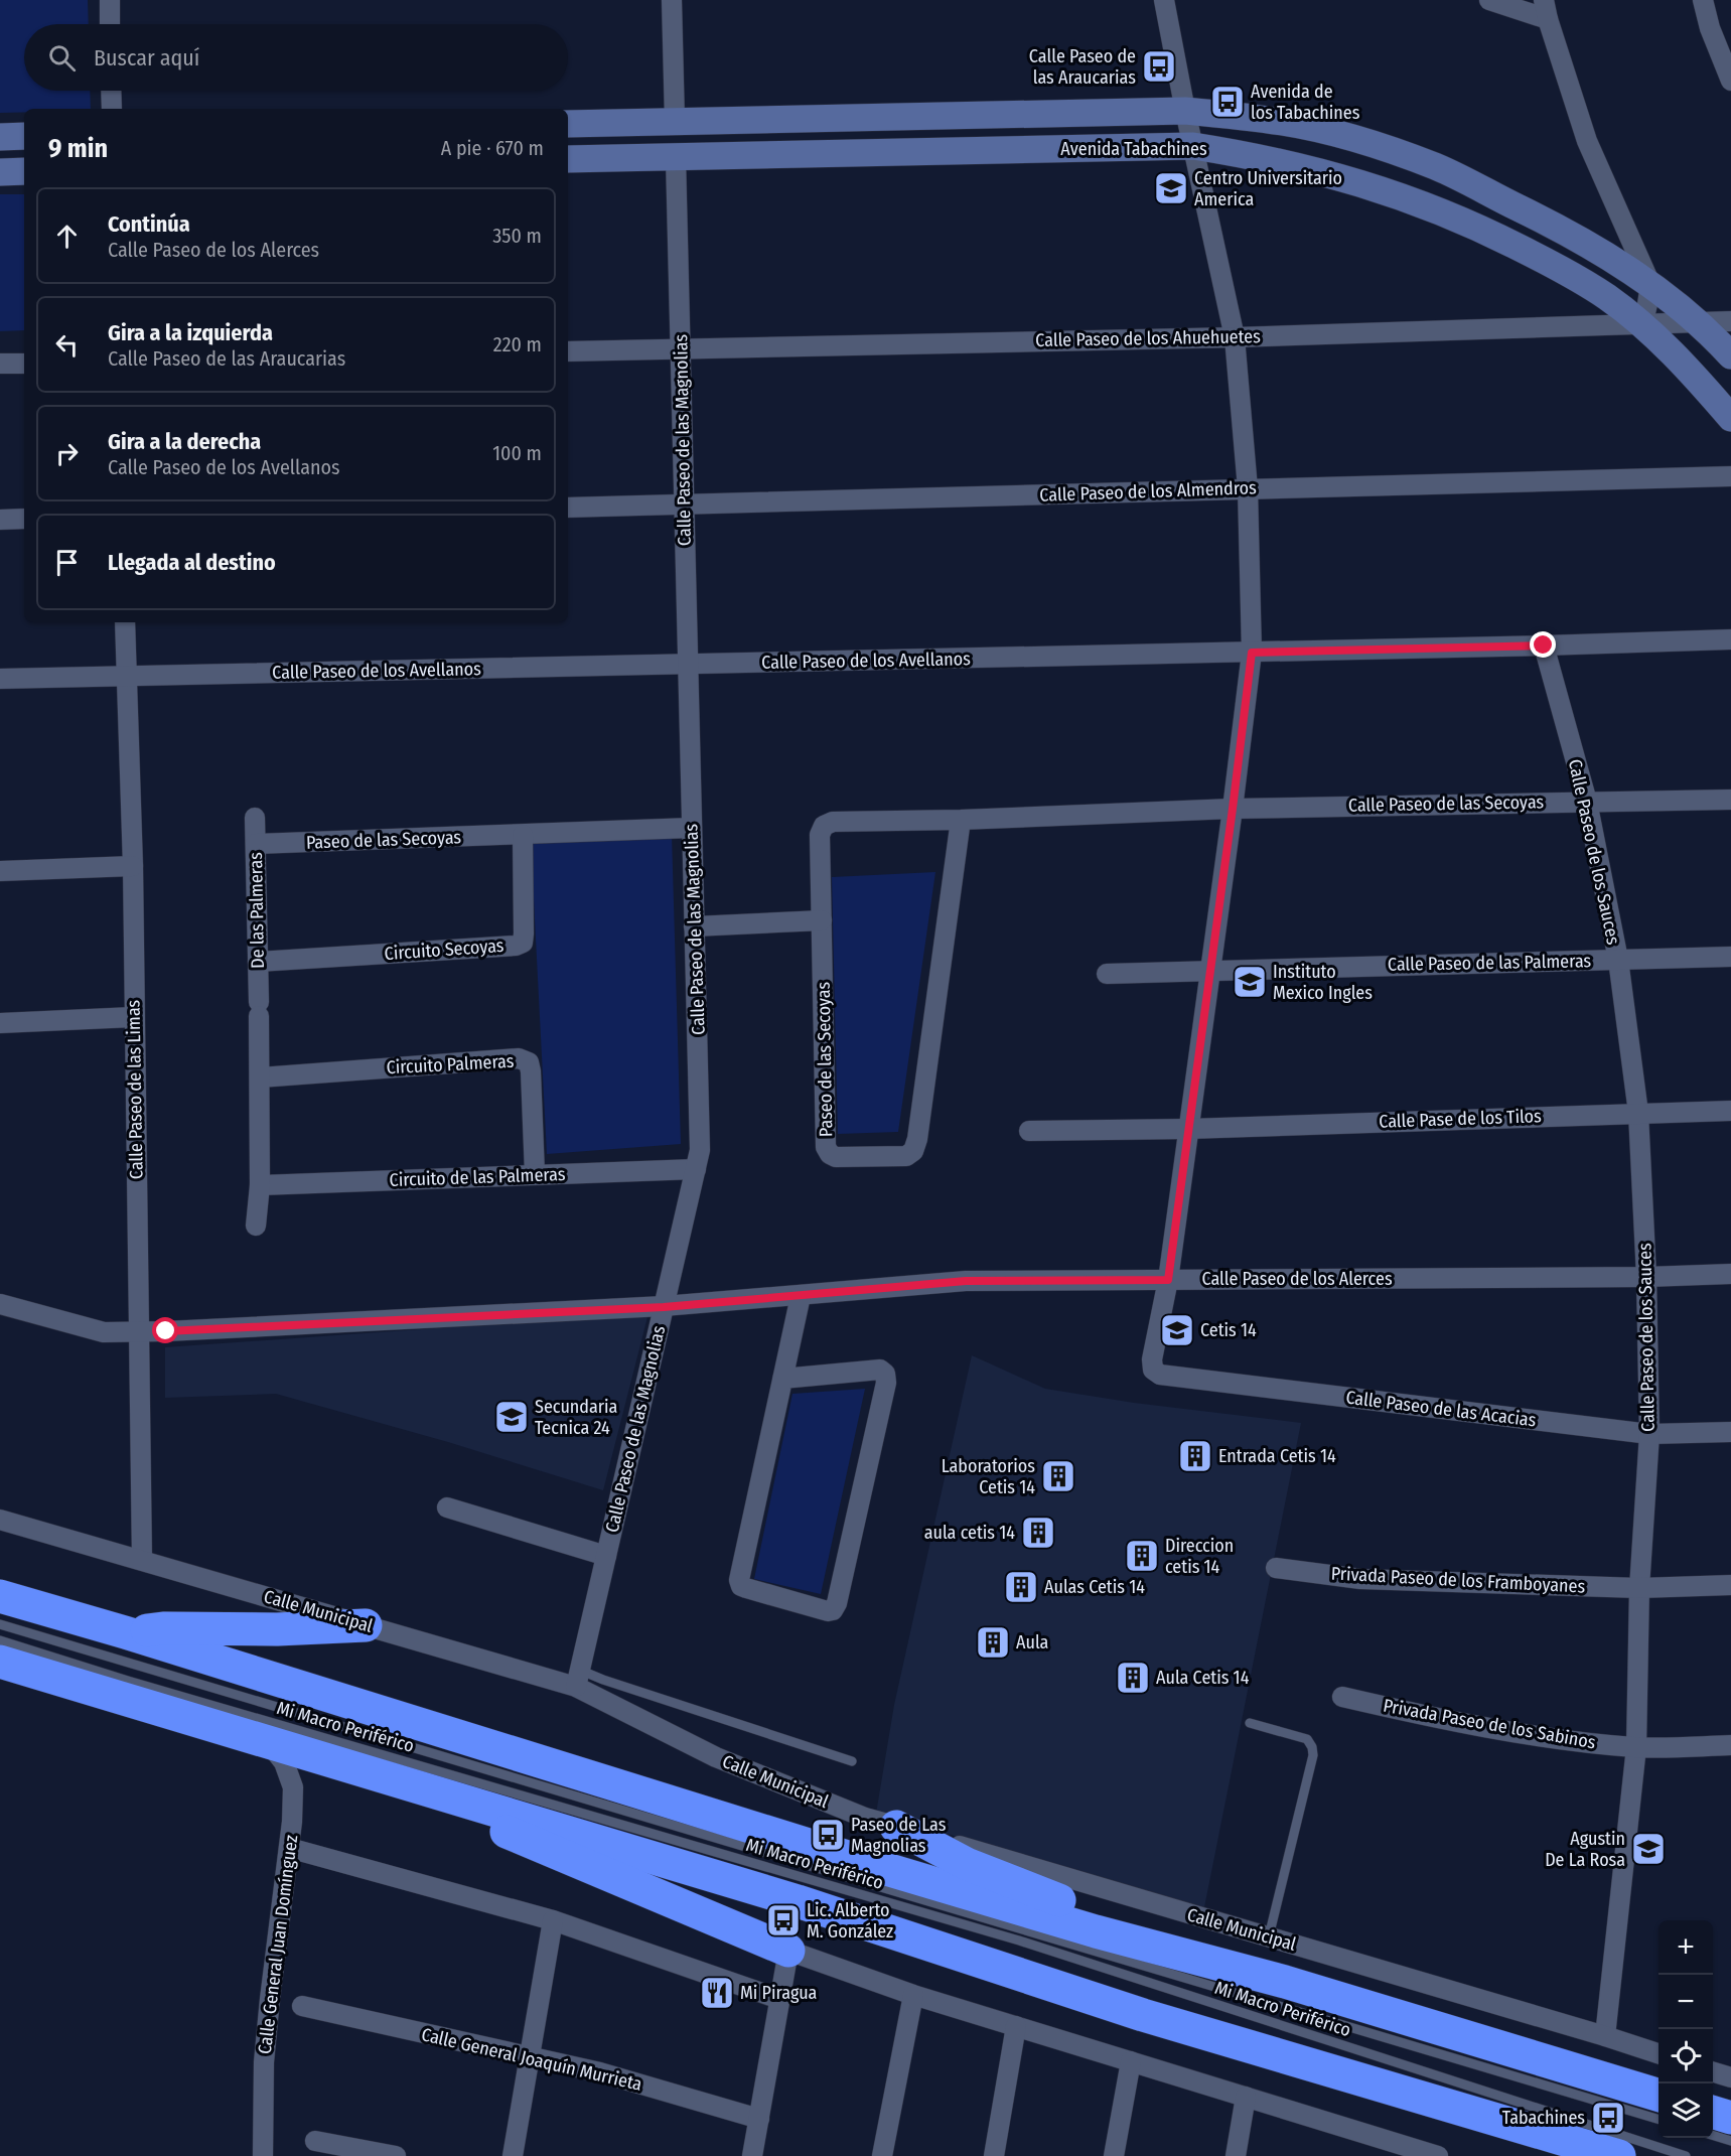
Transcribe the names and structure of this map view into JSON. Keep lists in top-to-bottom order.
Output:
{
  "streets": {
    "street": [
      "Avenida Tabachines",
      "Calle Paseo de los Ahuehuetes",
      "Calle Paseo de las Magnolias",
      "Calle Paseo de los Almendros",
      "Calle Paseo de los Avellanos",
      "Calle Paseo de las Secoyas",
      "Paseo de las Secoyas",
      "Calle Paseo de los Sauces",
      "De las Palmeras",
      "Circuito Secoyas",
      "Calle Paseo de las Palmeras",
      "Circuito Palmeras",
      "Calle Paseo de las Limas",
      "Calle Pase de los Tilos",
      "Circuito de las Palmeras",
      "Calle Paseo de los Alerces",
      "Calle Paseo de las Acacias",
      "Privada Paseo de los Framboyanes",
      "Calle Municipal",
      "Privada Paseo de los Sabinos",
      "Calle General Juan Domínguez",
      "Calle General Joaquín Murrieta"
    ],
    "lane": ["Mi Macro Periférico"]
  },
  "crossings": [
    ["Avenida Tabachines", "Calle Paseo de los Ahuehuetes"],
    ["Avenida Tabachines", "Calle Paseo de las Magnolias"],
    ["Calle Paseo de los Ahuehuetes", "Calle Paseo de las Magnolias"],
    ["Calle Paseo de las Magnolias", "Calle Paseo de los Almendros"],
    ["Calle Paseo de las Magnolias", "Calle Paseo de los Avellanos"],
    ["Calle Paseo de las Magnolias", "Paseo de las Secoyas"],
    ["Calle Paseo de las Magnolias", "Circuito de las Palmeras"],
    ["Calle Paseo de las Magnolias", "Calle Paseo de los Alerces"],
    ["Calle Paseo de las Magnolias", "Calle Municipal"],
    ["Calle Paseo de los Avellanos", "Calle Paseo de los Sauces"],
    ["Calle Paseo de los Avellanos", "Calle Paseo de las Limas"],
    ["Calle Paseo de las Secoyas", "Paseo de las Secoyas"],
    ["Calle Paseo de las Secoyas", "Calle Paseo de los Sauces"],
    ["Paseo de las Secoyas", "De las Palmeras"],
    ["Paseo de las Secoyas", "Circuito Secoyas"],
    ["Calle Paseo de los Sauces", "Calle Paseo de las Palmeras"],
    ["Calle Paseo de los Sauces", "Calle Pase de los Tilos"],
    ["Calle Paseo de los Sauces", "Calle Paseo de los Alerces"],
    ["Calle Paseo de los Sauces", "Calle Paseo de las Acacias"],
    ["Calle Paseo de los Sauces", "Privada Paseo de los Framboyanes"],
    ["Calle Paseo de los Sauces", "Calle Municipal"],
    ["Calle Paseo de los Sauces", "Privada Paseo de los Sabinos"],
    ["De las Palmeras", "Circuito Secoyas"],
    ["De las Palmeras", "Circuito Palmeras"],
    ["De las Palmeras", "Circuito de las Palmeras"],
    ["Circuito Palmeras", "Circuito de las Palmeras"],
    ["Calle Paseo de las Limas", "Calle Paseo de los Alerces"],
    ["Calle Paseo de las Limas", "Calle Municipal"],
    ["Calle Paseo de los Alerces", "Calle Paseo de las Acacias"]
  ],
  "places": {
    "bus stop": [
      "Calle Paseo de las Araucarias",
      "Avenida de los Tabachines",
      "Paseo de Las Magnolias",
      "Lic. Alberto M. González",
      "Tabachines"
    ],
    "school or university": [
      "Centro Universitario America",
      "Instituto Mexico Ingles",
      "Cetis 14",
      "Secundaria Tecnica 24",
      "Agustin De La Rosa"
    ],
    "building": [
      "Entrada Cetis 14",
      "Laboratorios Cetis 14",
      "aula cetis 14",
      "Direccion cetis 14",
      "Aulas Cetis 14",
      "Aula",
      "Aula Cetis 14"
    ],
    "restaurant": ["Mi Piragua"]
  },
  "page": {
    "search": "Buscar aquí",
    "heading": ["9 min", "A pie · 670 m"],
    "list": [
      ["Continúa", "Calle Paseo de los Alerces", "350 m"],
      ["Gira a la izquierda", "Calle Paseo de las Araucarias", "220 m"],
      ["Gira a la derecha", "Calle Paseo de los Avellanos", "100 m"],
      "Llegada al destino"
    ],
    "map_buttons": ["+", "−"]
  }
}
